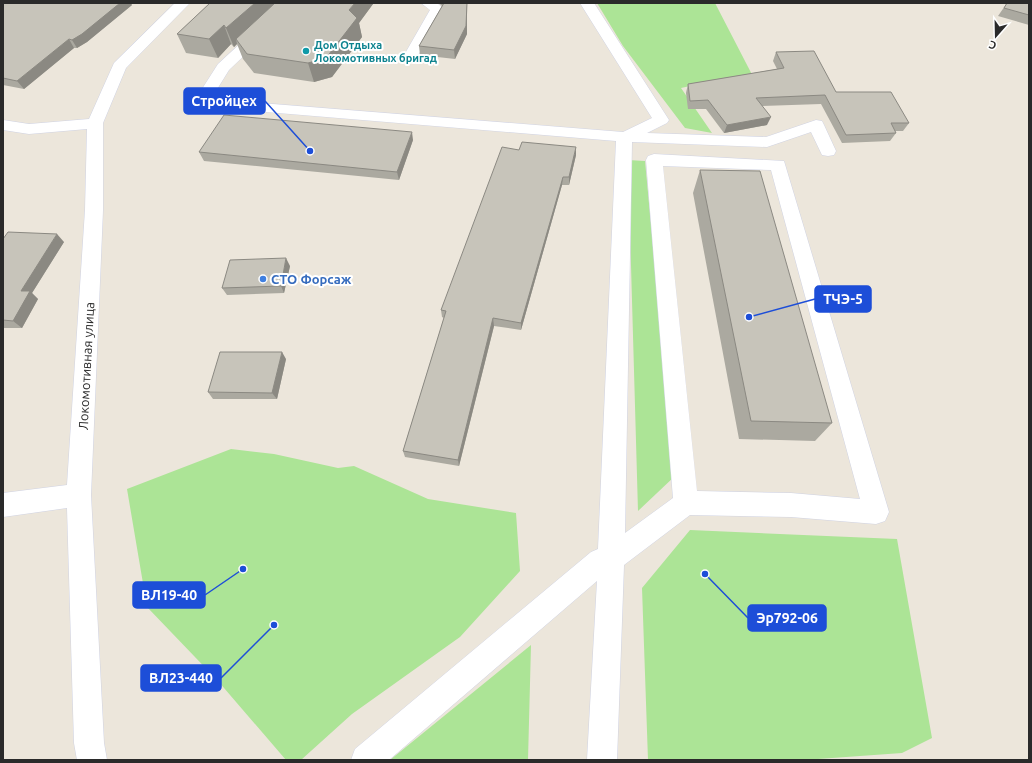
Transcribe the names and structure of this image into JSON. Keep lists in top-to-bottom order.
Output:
{
  "streets": {
    "street": ["Локомотивная улица"]
  },
  "places": [
    "Дом Отдыха Локомотивных бригад",
    "Стройцех",
    "СТО Форсаж",
    "ТЧЭ-5",
    "ВЛ19-40",
    "Эр792-06",
    "ВЛ23-440"
  ],
  "north": "bottom"
}
